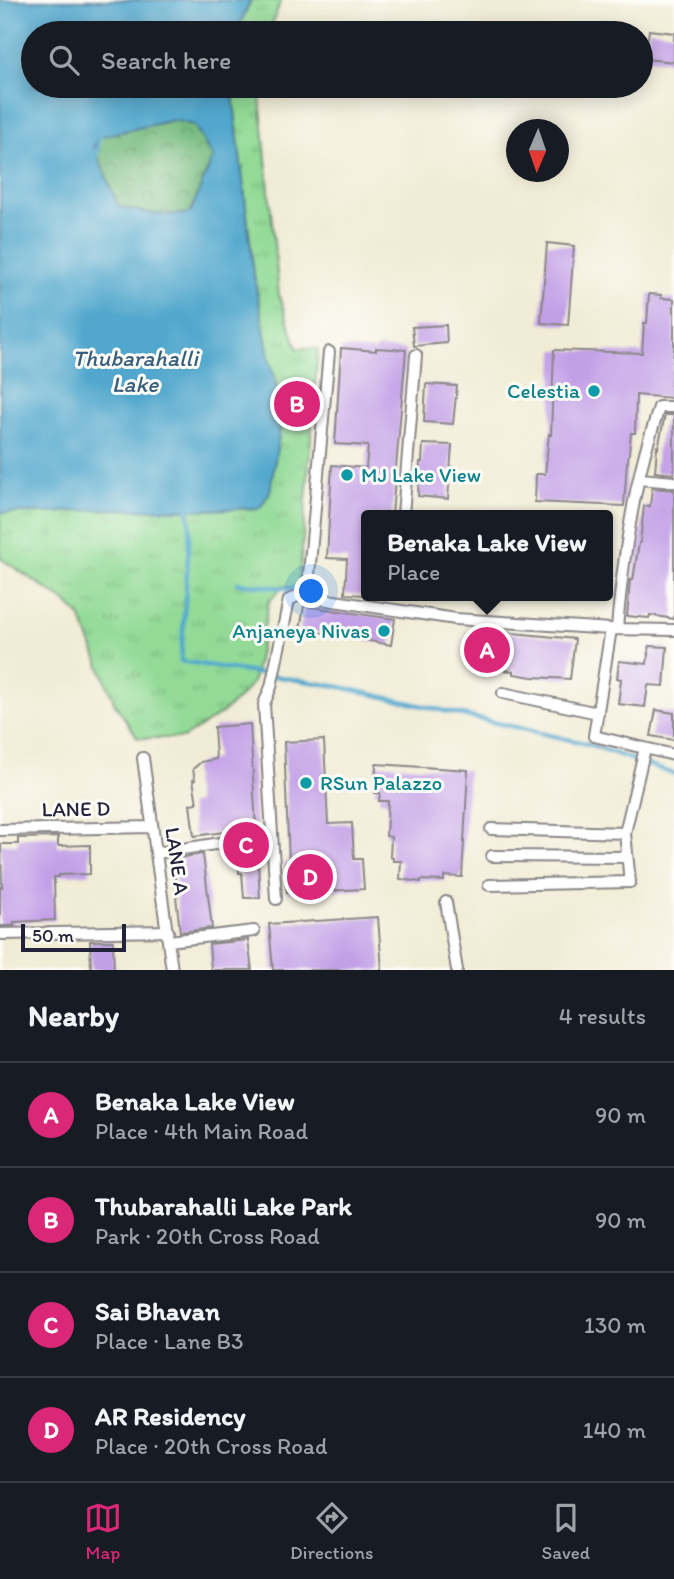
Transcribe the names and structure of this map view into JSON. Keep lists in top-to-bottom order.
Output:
{
  "streets": {
    "street": ["LANE D", "LANE A"]
  },
  "crossings": [
    ["LANE D", "LANE A"]
  ],
  "water": ["Thubarahalli Lake"],
  "places": [
    "Celestia",
    "MJ Lake View",
    "Anjaneya Nivas",
    "RSun Palazzo"
  ],
  "scale_bar": "50 m",
  "north": "bottom",
  "page": {
    "search": "Search here",
    "pins": [
      "B",
      "A",
      "C",
      "D"
    ],
    "popup": ["Benaka Lake View", "Place"],
    "scale": "50 m",
    "heading": ["Nearby", "4 results"],
    "list": [
      {
        "mark": "A",
        "name": "Benaka Lake View",
        "note": "Place · 4th Main Road",
        "value": "90 m"
      },
      {
        "mark": "B",
        "name": "Thubarahalli Lake Park",
        "note": "Park · 20th Cross Road",
        "value": "90 m"
      },
      {
        "mark": "C",
        "name": "Sai Bhavan",
        "note": "Place · Lane B3",
        "value": "130 m"
      },
      {
        "mark": "D",
        "name": "AR Residency",
        "note": "Place · 20th Cross Road",
        "value": "140 m"
      }
    ],
    "nav": ["Map", "Directions", "Saved"]
  }
}
